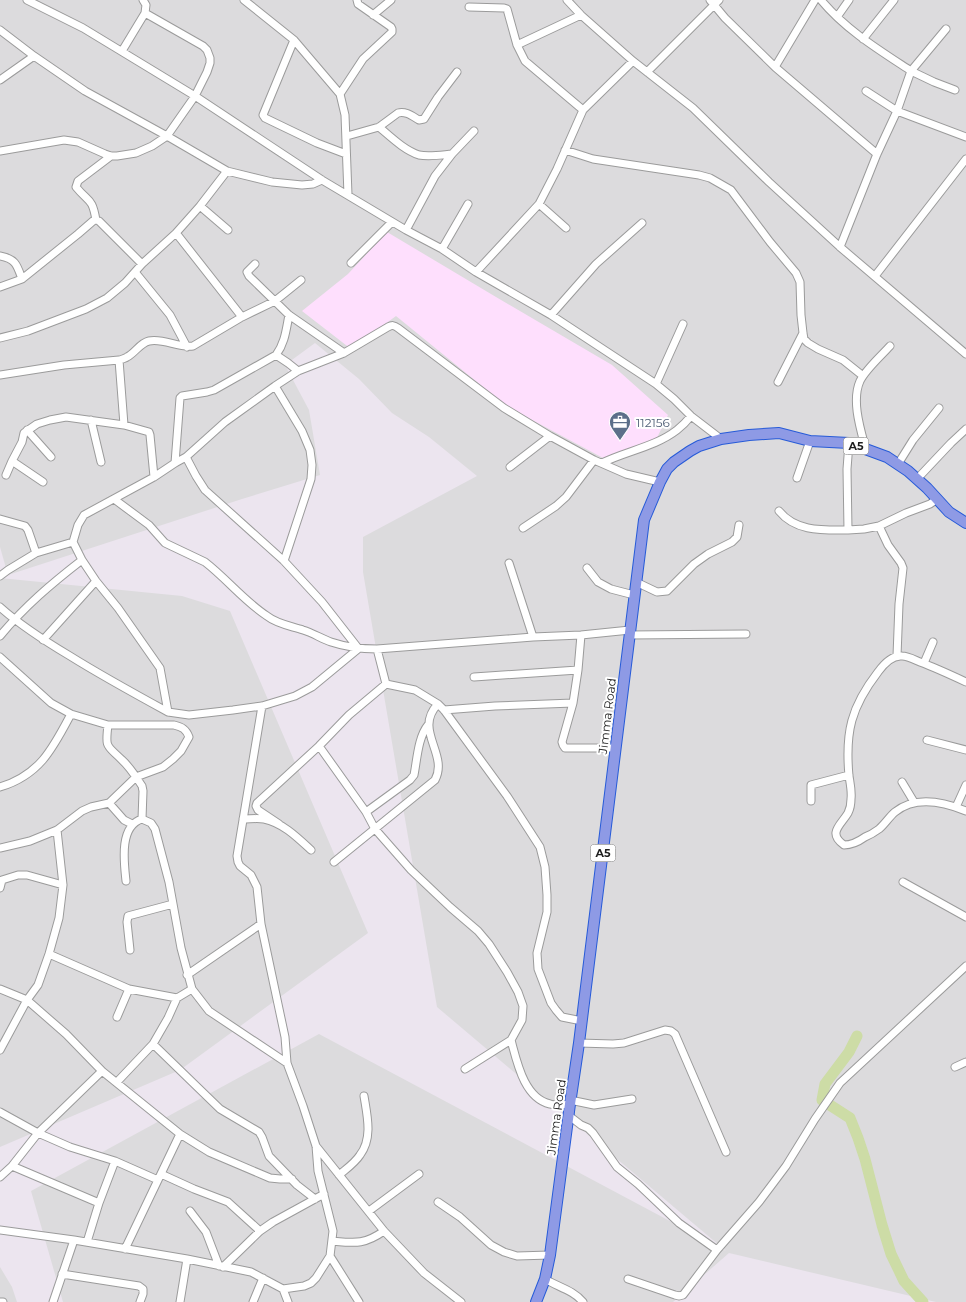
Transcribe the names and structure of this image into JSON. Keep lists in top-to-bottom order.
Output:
{
  "streets": {
    "highway": ["A5", "Jimma Road"]
  },
  "places": {
    "office": ["112156"]
  }
}
